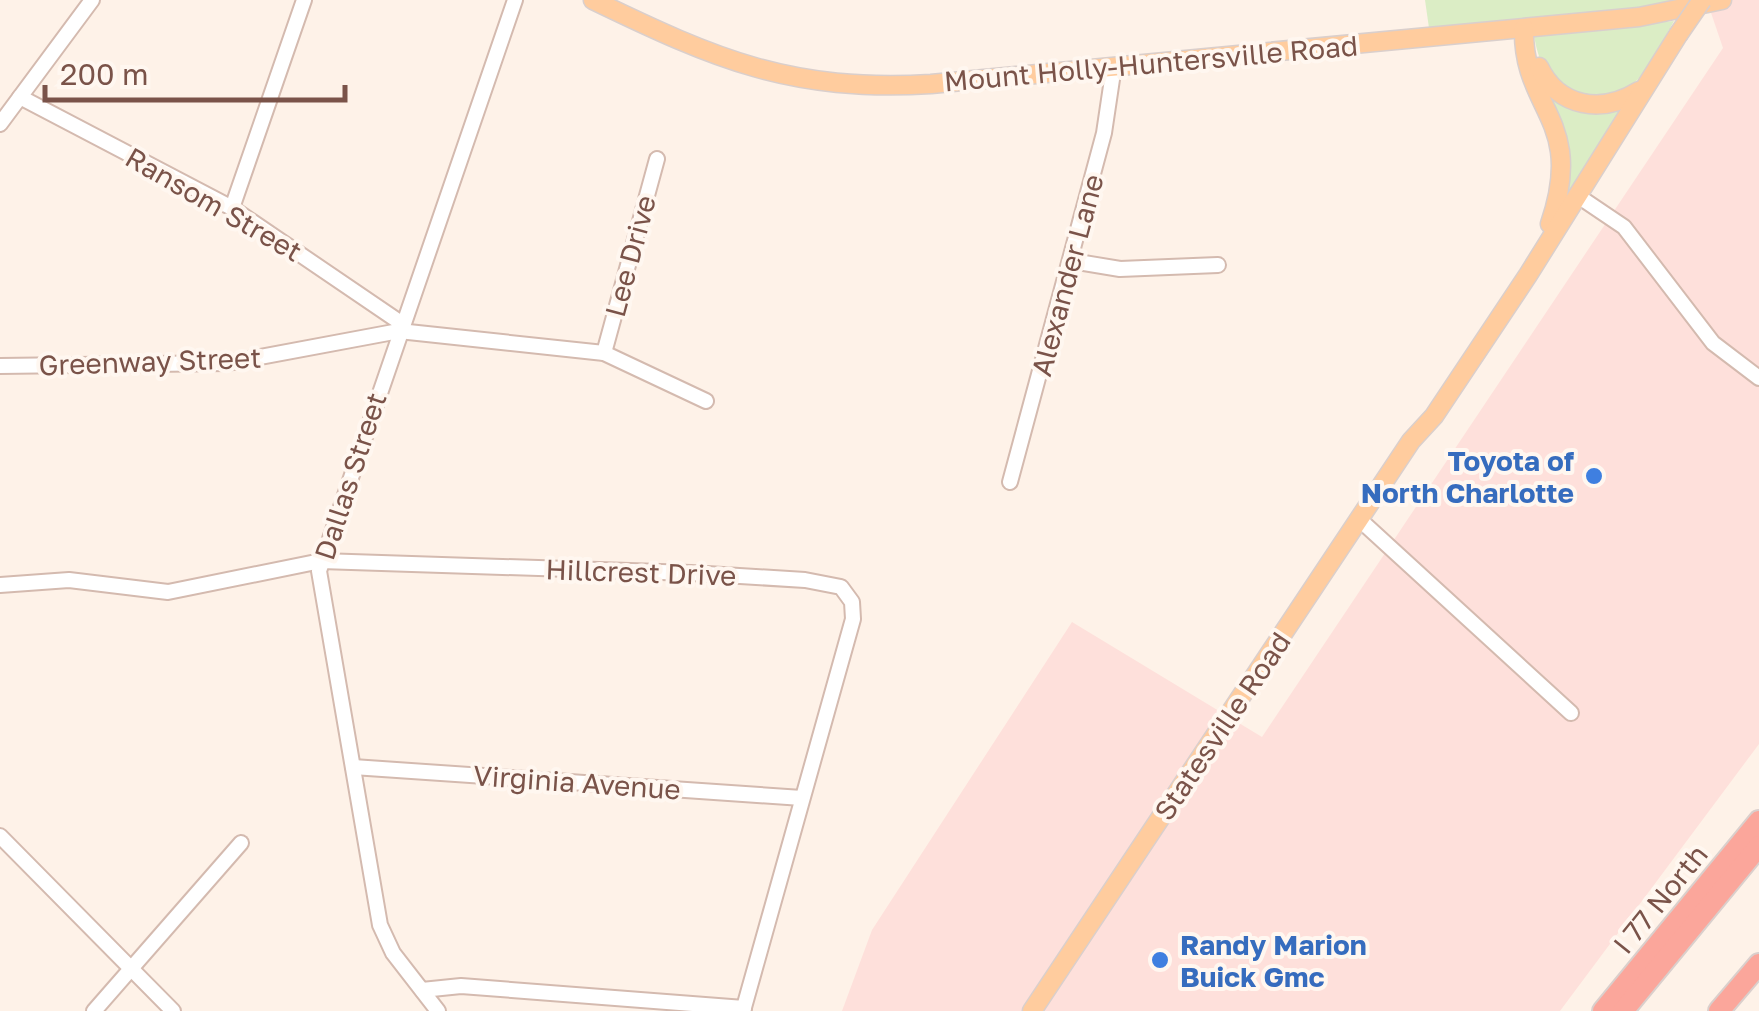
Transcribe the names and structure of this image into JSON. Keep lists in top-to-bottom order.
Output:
{
  "streets": {
    "highway": ["I 77 North"],
    "main road": ["Mount Holly-Huntersville Road", "Statesville Road"],
    "street": [
      "Ransom Street",
      "Lee Drive",
      "Alexander Lane",
      "Greenway Street",
      "Dallas Street",
      "Hillcrest Drive",
      "Virginia Avenue"
    ]
  },
  "crossings": [
    ["Mount Holly-Huntersville Road", "Alexander Lane"],
    ["Ransom Street", "Greenway Street"],
    ["Ransom Street", "Dallas Street"],
    ["Lee Drive", "Greenway Street"],
    ["Greenway Street", "Dallas Street"],
    ["Dallas Street", "Hillcrest Drive"],
    ["Dallas Street", "Virginia Avenue"],
    ["Hillcrest Drive", "Virginia Avenue"]
  ],
  "places": ["Toyota of North Charlotte", "Randy Marion Buick Gmc"],
  "scale_bar": "200 m"
}
